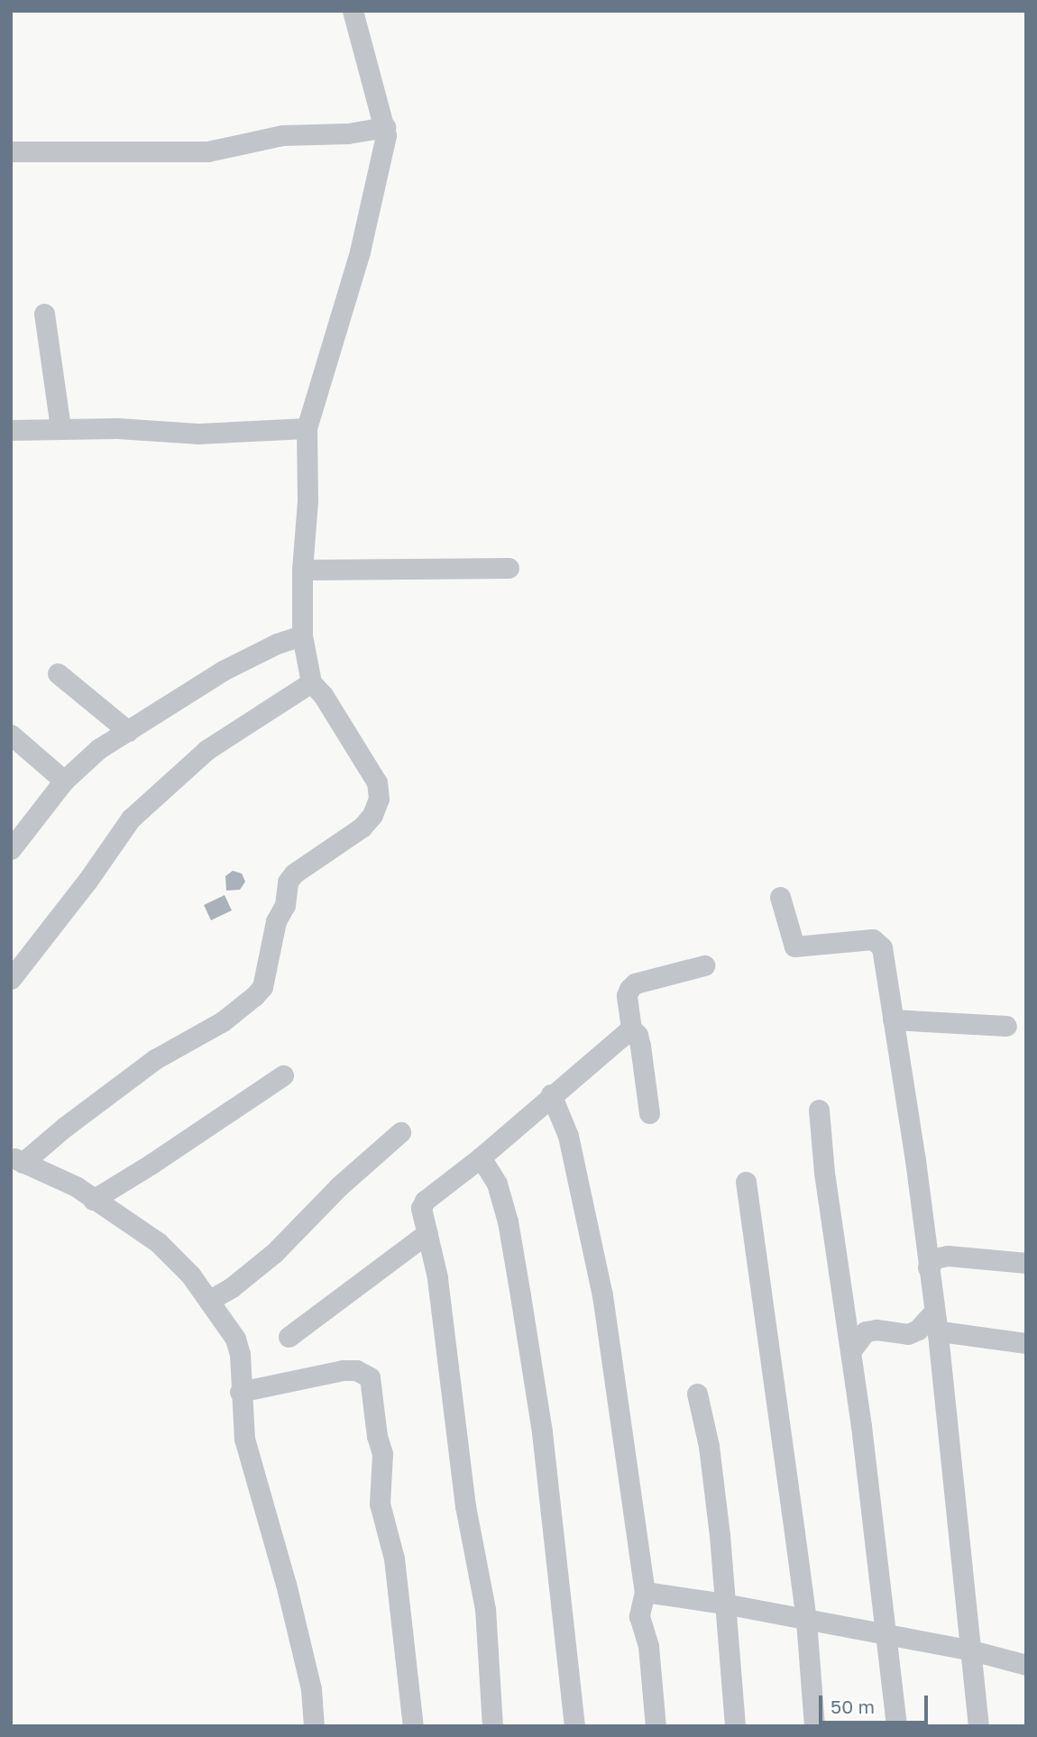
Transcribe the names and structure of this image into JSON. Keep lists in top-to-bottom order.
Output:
{
  "scale_bar": "50 m"
}
